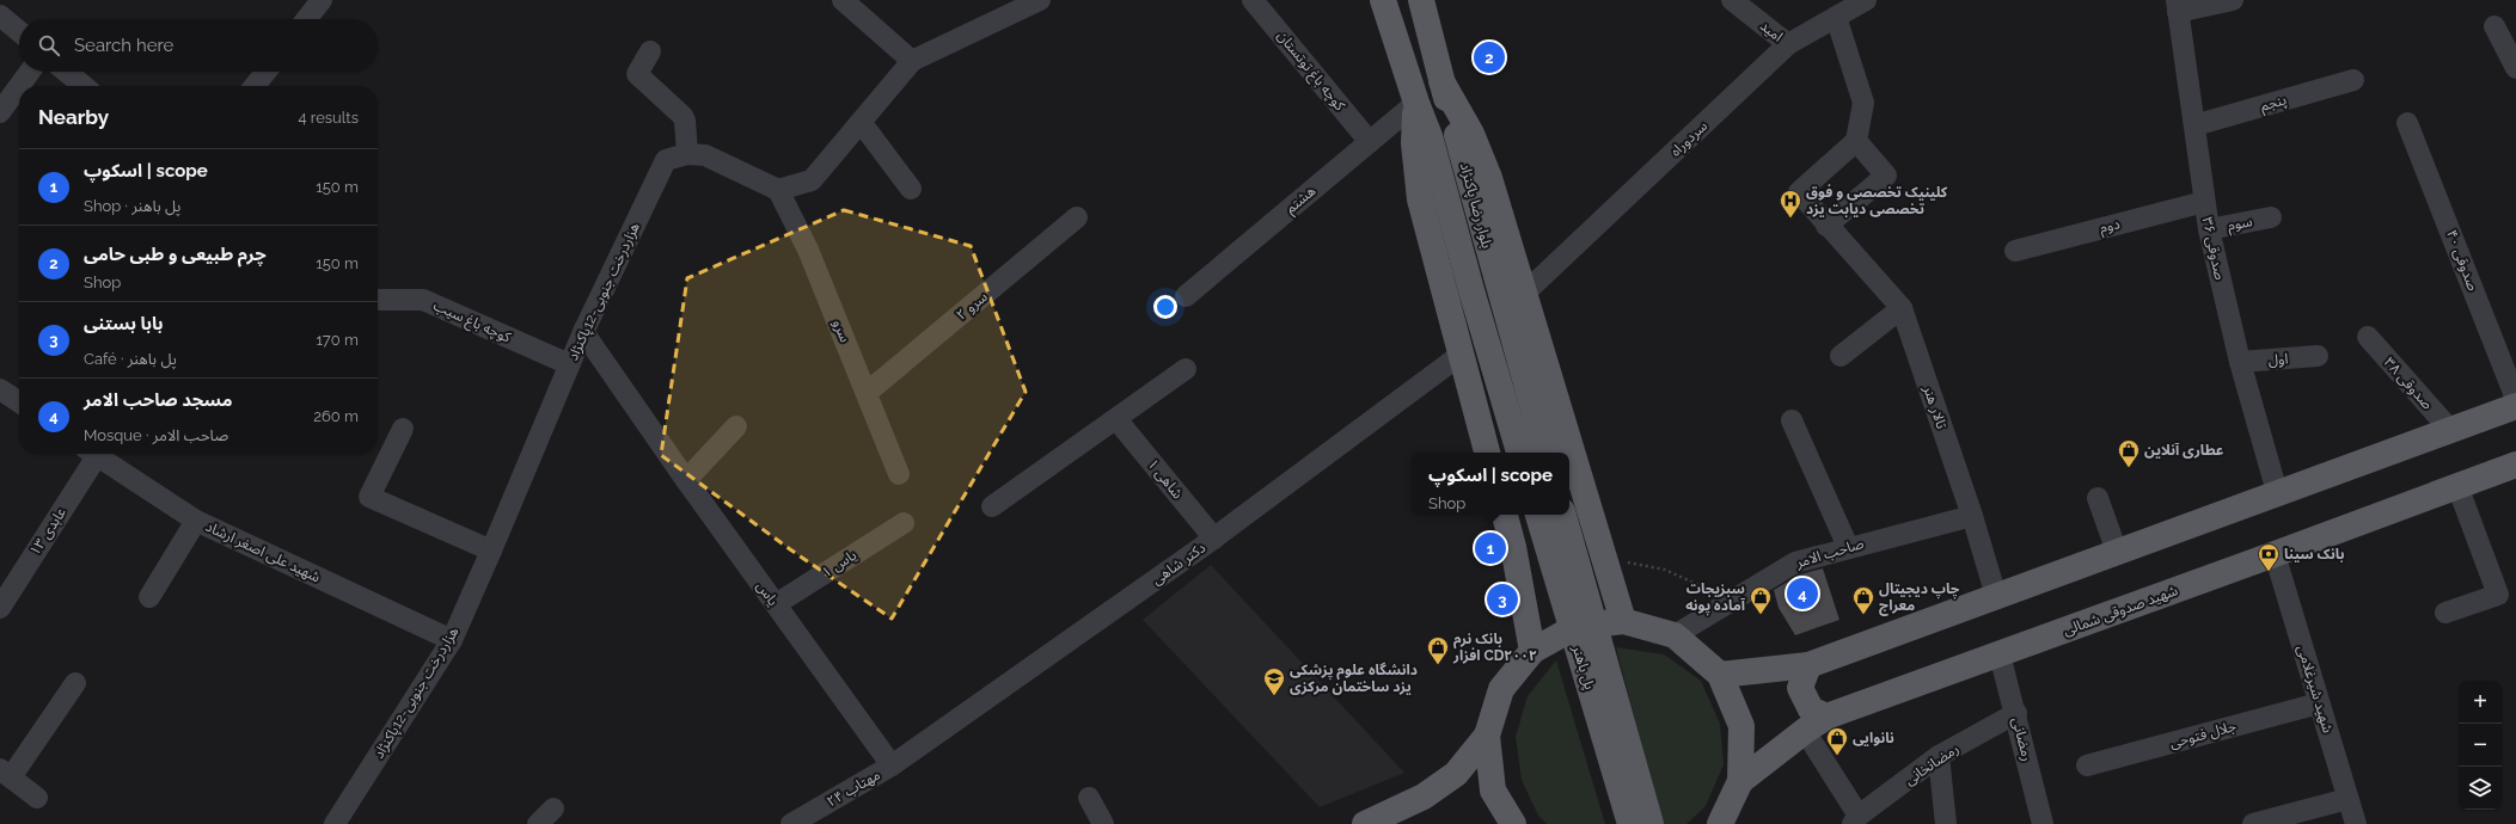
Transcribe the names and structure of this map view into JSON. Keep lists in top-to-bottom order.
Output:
{
  "streets": {
    "main road": ["بلوار رضا پاکنژاد", "شهید صدوقی شمالی", "پل باهنر"],
    "street": [
      "امید",
      "کوچه باغ توتستان",
      "پنجم",
      "سردوراه",
      "هشتم",
      "سوم",
      "دوم",
      "صدوقی ۳۶",
      "صدوقی ۴۰",
      "هزاردرخت جنوبی-12پاکنژاد",
      "سرو ۲",
      "کوچه باغ سیب",
      "سرو",
      "اول",
      "صدوقی ۳۸",
      "تالار هنر",
      "شاهی ۱",
      "عابدی ۱۳",
      "شهید علی اصغر ارشاد",
      "صاحب الامر",
      "یاس ۱",
      "دکتر شاهی",
      "یاس",
      "شهید شیرغلامی",
      "جلال فتوحی",
      "رمضانی",
      "رمضانخانی",
      "مهتاب ۲۴"
    ]
  },
  "crossings": [
    ["امید", "سردوراه"],
    ["کوچه باغ توتستان", "هشتم"],
    ["پنجم", "صدوقی ۳۶"],
    ["هشتم", "بلوار رضا پاکنژاد"],
    ["سوم", "صدوقی ۳۶"],
    ["دوم", "صدوقی ۳۶"],
    ["صدوقی ۳۶", "اول"],
    ["هزاردرخت جنوبی-12پاکنژاد", "کوچه باغ سیب"],
    ["هزاردرخت جنوبی-12پاکنژاد", "شهید علی اصغر ارشاد"],
    ["هزاردرخت جنوبی-12پاکنژاد", "یاس"],
    ["سرو ۲", "سرو"],
    ["تالار هنر", "صاحب الامر"],
    ["شاهی ۱", "دکتر شاهی"],
    ["یاس ۱", "یاس"],
    ["دکتر شاهی", "یاس"],
    ["دکتر شاهی", "مهتاب ۲۴"],
    ["یاس", "مهتاب ۲۴"],
    ["شهید صدوقی شمالی", "شهید شیرغلامی"],
    ["شهید صدوقی شمالی", "رمضانی"],
    ["شهید شیرغلامی", "جلال فتوحی"],
    ["رمضانی", "رمضانخانی"]
  ],
  "places": {
    "hospital": ["کلینیک تخصصی و فوق تخصصی دیابت یزد"],
    "shop": [
      "عطاری آنلاین",
      "سبزیجات آماده پونه",
      "چاپ دیجیتال معراج",
      "بانک نرم افزار CD۲۰۰۲",
      "نانوایی"
    ],
    "bank": ["بانک سینا"],
    "school or university": ["دانشگاه علوم پزشکی یزد ساختمان مرکزی"]
  },
  "page": {
    "search": "Search here",
    "pins": [
      "2",
      "1",
      "4",
      "3"
    ],
    "heading": ["Nearby", "4 results"],
    "list": [
      {
        "mark": "1",
        "name": "اسکوپ | scope",
        "note": "Shop · پل باهنر",
        "value": "150 m"
      },
      {
        "mark": "2",
        "name": "چرم طبیعی و طبی حامی",
        "note": "Shop",
        "value": "150 m"
      },
      {
        "mark": "3",
        "name": "بابا بستنی",
        "note": "Café · پل باهنر",
        "value": "170 m"
      },
      {
        "mark": "4",
        "name": "مسجد صاحب الامر",
        "note": "Mosque · صاحب الامر",
        "value": "260 m"
      }
    ],
    "popup": ["اسکوپ | scope", "Shop"],
    "map_buttons": ["+", "−"]
  }
}
